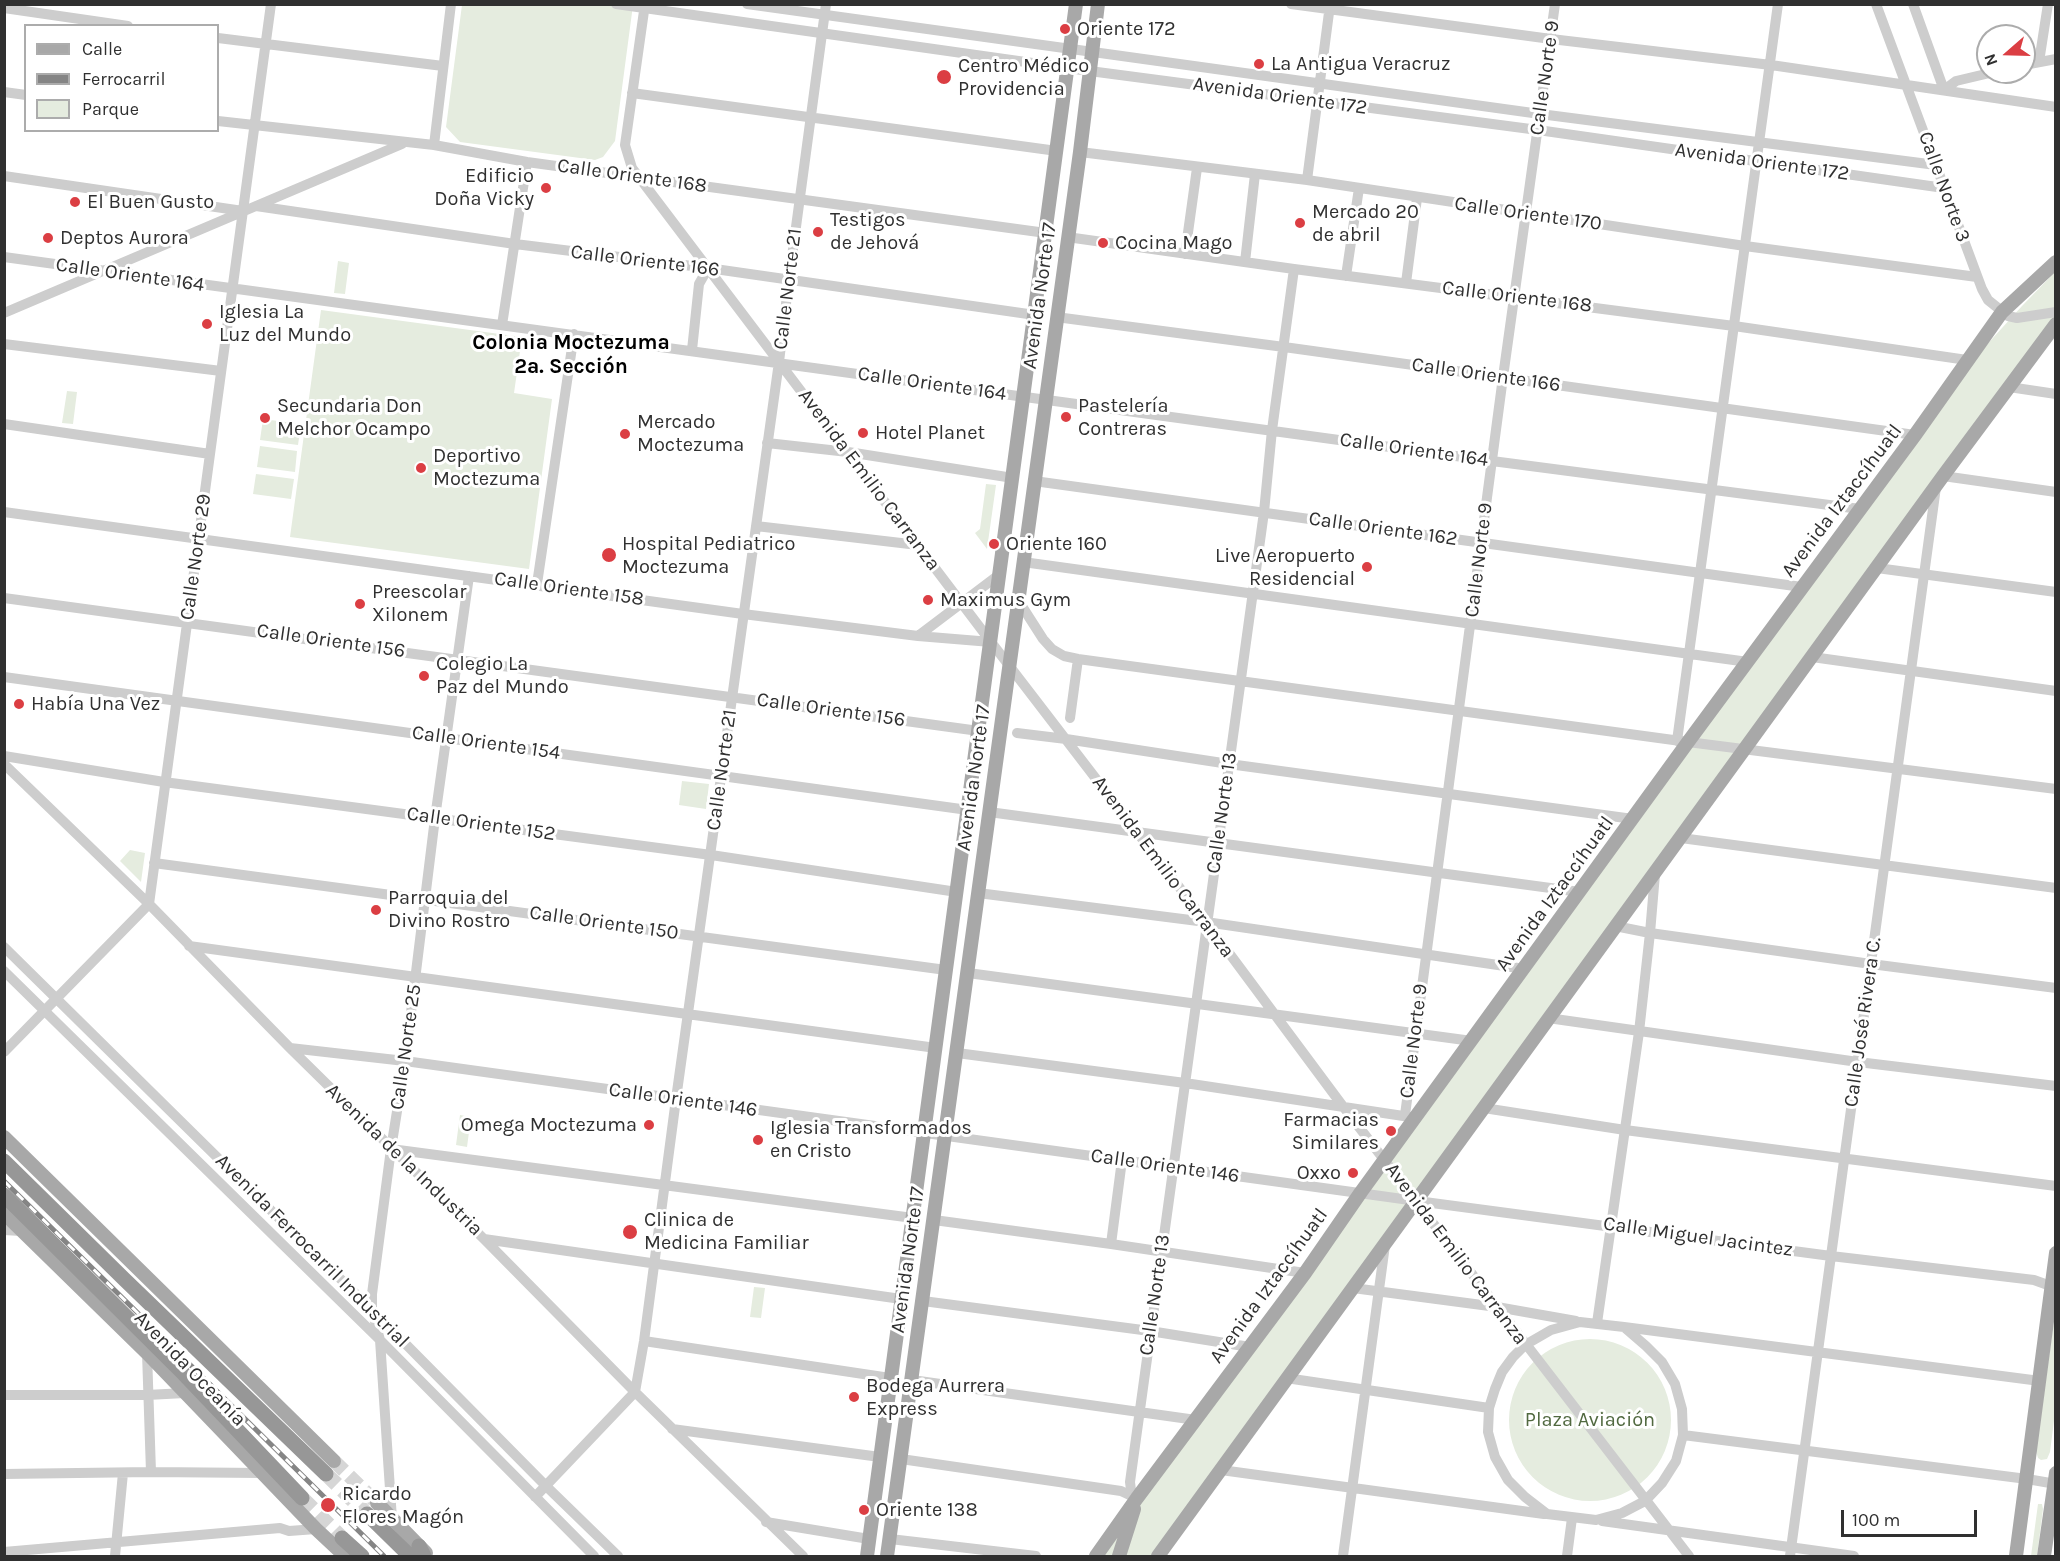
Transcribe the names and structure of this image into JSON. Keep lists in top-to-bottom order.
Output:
{
  "streets": {
    "highway": ["Avenida Oceanía"],
    "main road": ["Avenida Norte 17", "Avenida Iztaccíhuatl"],
    "street": [
      "Calle Norte 9",
      "Avenida Oriente 172",
      "Calle Oriente 168",
      "Calle Norte 3",
      "Calle Oriente 170",
      "Calle Oriente 166",
      "Calle Oriente 164",
      "Calle Norte 21",
      "Avenida Emilio Carranza",
      "Calle Oriente 162",
      "Calle Norte 29",
      "Calle Oriente 158",
      "Calle Oriente 156",
      "Calle Oriente 154",
      "Calle Norte 13",
      "Calle Oriente 152",
      "Calle Oriente 150",
      "Calle José Rivera C.",
      "Calle Norte 25",
      "Calle Oriente 146",
      "Avenida de la Industria",
      "Calle Miguel Jacintez",
      "Avenida Ferrocarril Industrial"
    ]
  },
  "crossings": [
    ["Calle Norte 9", "Avenida Oriente 172"],
    ["Calle Norte 9", "Calle Oriente 168"],
    ["Calle Norte 9", "Calle Oriente 170"],
    ["Calle Norte 9", "Calle Oriente 166"],
    ["Calle Norte 9", "Calle Oriente 164"],
    ["Calle Norte 9", "Avenida Iztaccíhuatl"],
    ["Calle Norte 9", "Calle Oriente 162"],
    ["Avenida Oriente 172", "Calle Norte 3"],
    ["Avenida Oriente 172", "Calle Norte 21"],
    ["Avenida Oriente 172", "Avenida Norte 17"],
    ["Calle Oriente 168", "Calle Norte 21"],
    ["Calle Oriente 168", "Avenida Norte 17"],
    ["Calle Oriente 168", "Avenida Emilio Carranza"],
    ["Calle Oriente 168", "Avenida Iztaccíhuatl"],
    ["Calle Oriente 168", "Calle Norte 29"],
    ["Calle Oriente 168", "Calle Norte 13"],
    ["Calle Norte 3", "Calle Oriente 170"],
    ["Calle Norte 3", "Avenida Iztaccíhuatl"],
    ["Calle Oriente 170", "Avenida Norte 17"],
    ["Calle Oriente 166", "Calle Norte 21"],
    ["Calle Oriente 166", "Avenida Norte 17"],
    ["Calle Oriente 166", "Avenida Emilio Carranza"],
    ["Calle Oriente 166", "Avenida Iztaccíhuatl"],
    ["Calle Oriente 166", "Calle Norte 13"],
    ["Calle Oriente 164", "Calle Norte 21"],
    ["Calle Oriente 164", "Avenida Norte 17"],
    ["Calle Oriente 164", "Avenida Emilio Carranza"],
    ["Calle Oriente 164", "Avenida Iztaccíhuatl"],
    ["Calle Oriente 164", "Calle Norte 29"],
    ["Calle Oriente 164", "Calle Norte 13"],
    ["Calle Norte 21", "Avenida Emilio Carranza"],
    ["Calle Norte 21", "Calle Oriente 158"],
    ["Calle Norte 21", "Calle Oriente 156"],
    ["Calle Norte 21", "Calle Oriente 154"],
    ["Calle Norte 21", "Calle Oriente 152"],
    ["Calle Norte 21", "Calle Oriente 150"],
    ["Calle Norte 21", "Calle Oriente 146"],
    ["Calle Norte 21", "Avenida de la Industria"],
    ["Avenida Norte 17", "Avenida Emilio Carranza"],
    ["Avenida Norte 17", "Calle Oriente 162"],
    ["Avenida Norte 17", "Calle Oriente 158"],
    ["Avenida Norte 17", "Calle Oriente 156"],
    ["Avenida Norte 17", "Calle Oriente 154"],
    ["Avenida Norte 17", "Calle Oriente 152"],
    ["Avenida Norte 17", "Calle Oriente 150"],
    ["Avenida Norte 17", "Calle Oriente 146"],
    ["Avenida Emilio Carranza", "Avenida Iztaccíhuatl"],
    ["Avenida Emilio Carranza", "Calle Oriente 158"],
    ["Avenida Emilio Carranza", "Calle Norte 13"],
    ["Avenida Emilio Carranza", "Calle Miguel Jacintez"],
    ["Avenida Iztaccíhuatl", "Calle Oriente 162"],
    ["Avenida Iztaccíhuatl", "Calle Norte 13"],
    ["Avenida Iztaccíhuatl", "Calle Oriente 146"],
    ["Avenida Iztaccíhuatl", "Calle Miguel Jacintez"],
    ["Calle Oriente 162", "Calle Norte 13"],
    ["Calle Norte 29", "Calle Oriente 158"],
    ["Calle Norte 29", "Calle Oriente 156"],
    ["Calle Norte 29", "Calle Oriente 154"],
    ["Calle Norte 29", "Calle Oriente 152"],
    ["Calle Norte 29", "Calle Oriente 150"],
    ["Calle Norte 29", "Avenida de la Industria"],
    ["Calle Oriente 158", "Calle Norte 25"],
    ["Calle Oriente 156", "Calle Norte 25"],
    ["Calle Oriente 154", "Calle Norte 25"],
    ["Calle Norte 13", "Calle Oriente 146"],
    ["Calle Oriente 152", "Calle Norte 25"],
    ["Calle Oriente 150", "Calle Norte 25"],
    ["Calle José Rivera C.", "Calle Miguel Jacintez"],
    ["Calle Norte 25", "Calle Oriente 146"],
    ["Calle Norte 25", "Avenida de la Industria"],
    ["Calle Norte 25", "Avenida Ferrocarril Industrial"],
    ["Calle Oriente 146", "Avenida de la Industria"],
    ["Calle Oriente 146", "Calle Miguel Jacintez"]
  ],
  "districts": ["Colonia Moctezuma 2a. Sección"],
  "parks": ["Plaza Aviación"],
  "places": [
    "Oriente 172",
    "La Antigua Veracruz",
    "Centro Médico Providencia",
    "Edificio Doña Vicky",
    "El Buen Gusto",
    "Mercado 20 de abril",
    "Testigos de Jehová",
    "Deptos Aurora",
    "Cocina Mago",
    "Iglesia La Luz del Mundo",
    "Pastelería Contreras",
    "Secundaria Don Melchor Ocampo",
    "Hotel Planet",
    "Mercado Moctezuma",
    "Deportivo Moctezuma",
    "Oriente 160",
    "Hospital Pediatrico Moctezuma",
    "Live Aeropuerto Residencial",
    "Maximus Gym",
    "Preescolar Xilonem",
    "Colegio La Paz del Mundo",
    "Había Una Vez",
    "Parroquia del Divino Rostro",
    "Omega Moctezuma",
    "Farmacias Similares",
    "Iglesia Transformados en Cristo",
    "Oxxo",
    "Clinica de Medicina Familiar",
    "Bodega Aurrera Express",
    "Ricardo Flores Magón",
    "Oriente 138"
  ],
  "legend": ["Calle", "Ferrocarril", "Parque"],
  "scale_bar": "100 m",
  "north": "left"
}
